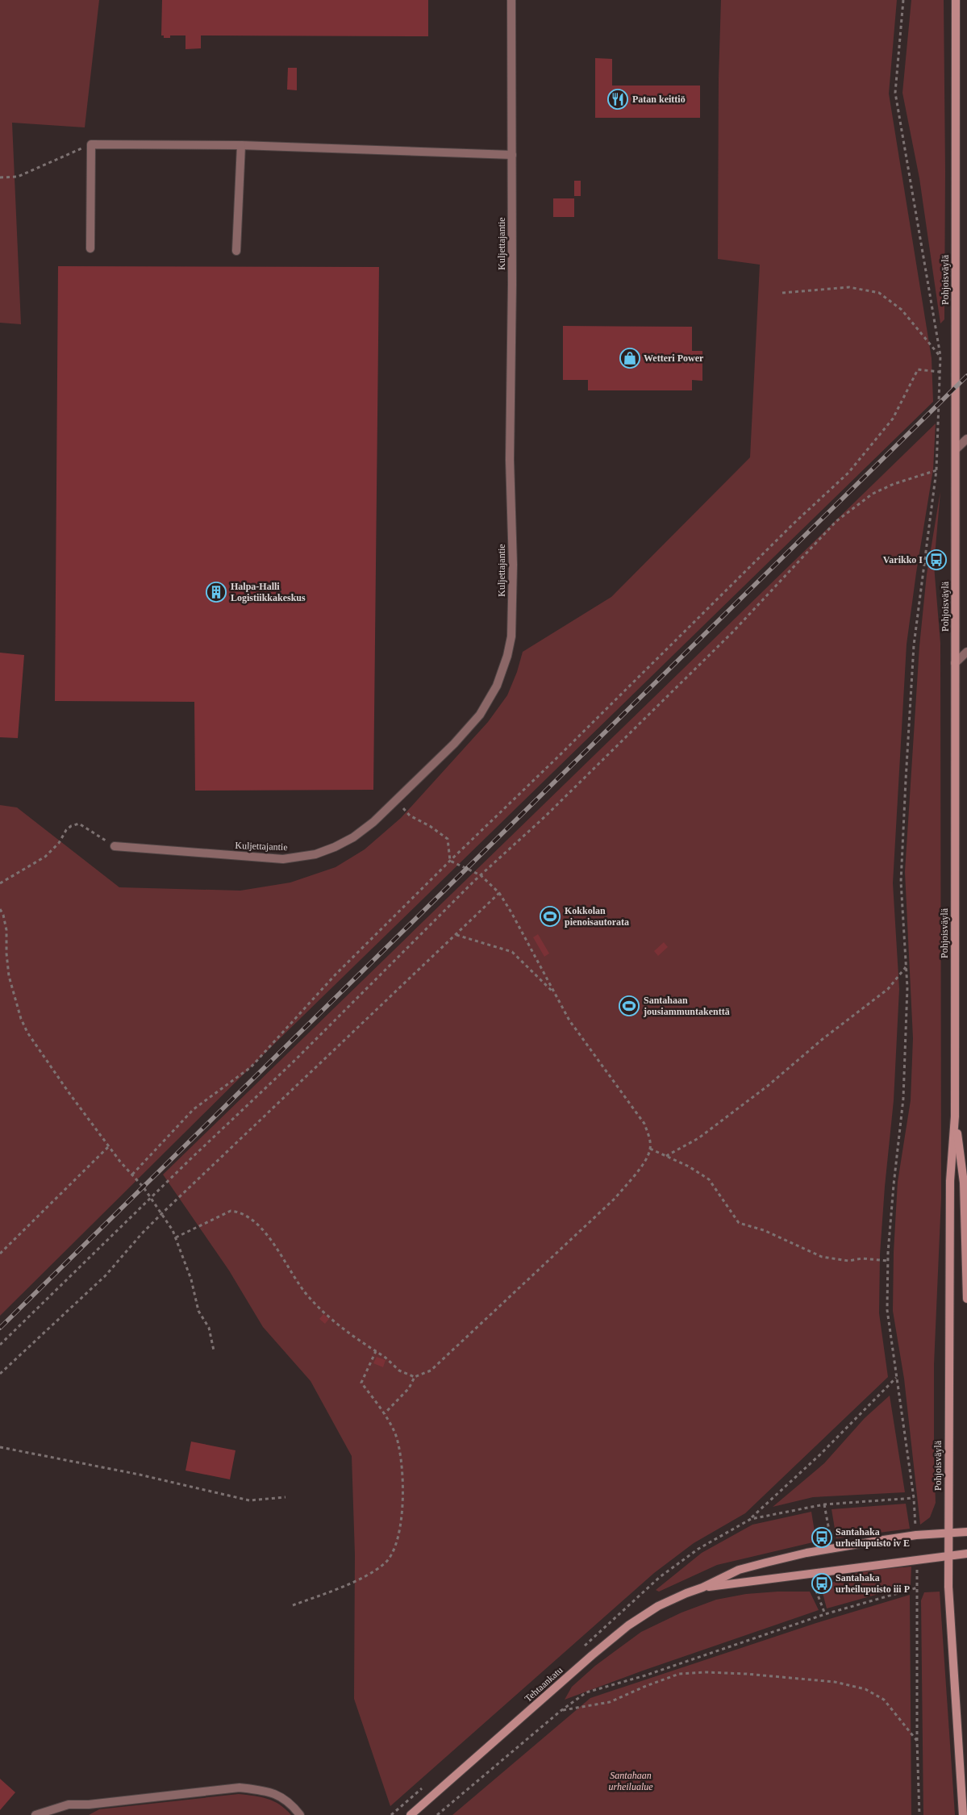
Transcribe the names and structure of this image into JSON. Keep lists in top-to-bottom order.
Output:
{
  "streets": {
    "main road": ["Pohjoisväylä", "Tehtaankatu"],
    "street": ["Kuljettajantie"]
  },
  "crossings": [
    ["Pohjoisväylä", "Tehtaankatu"]
  ],
  "parks": ["Santahaan urheilualue"],
  "places": {
    "restaurant": ["Patan keittiö"],
    "shop": ["Wetteri Power"],
    "bus stop": ["Varikko I", "Santahaka urheilupuisto iv E", "Santahaka urheilupuisto iii P"],
    "building": ["Halpa-Halli Logistiikkakeskus"],
    "sports": ["Kokkolan pienoisautorata", "Santahaan jousiammuntakenttä"]
  }
}
